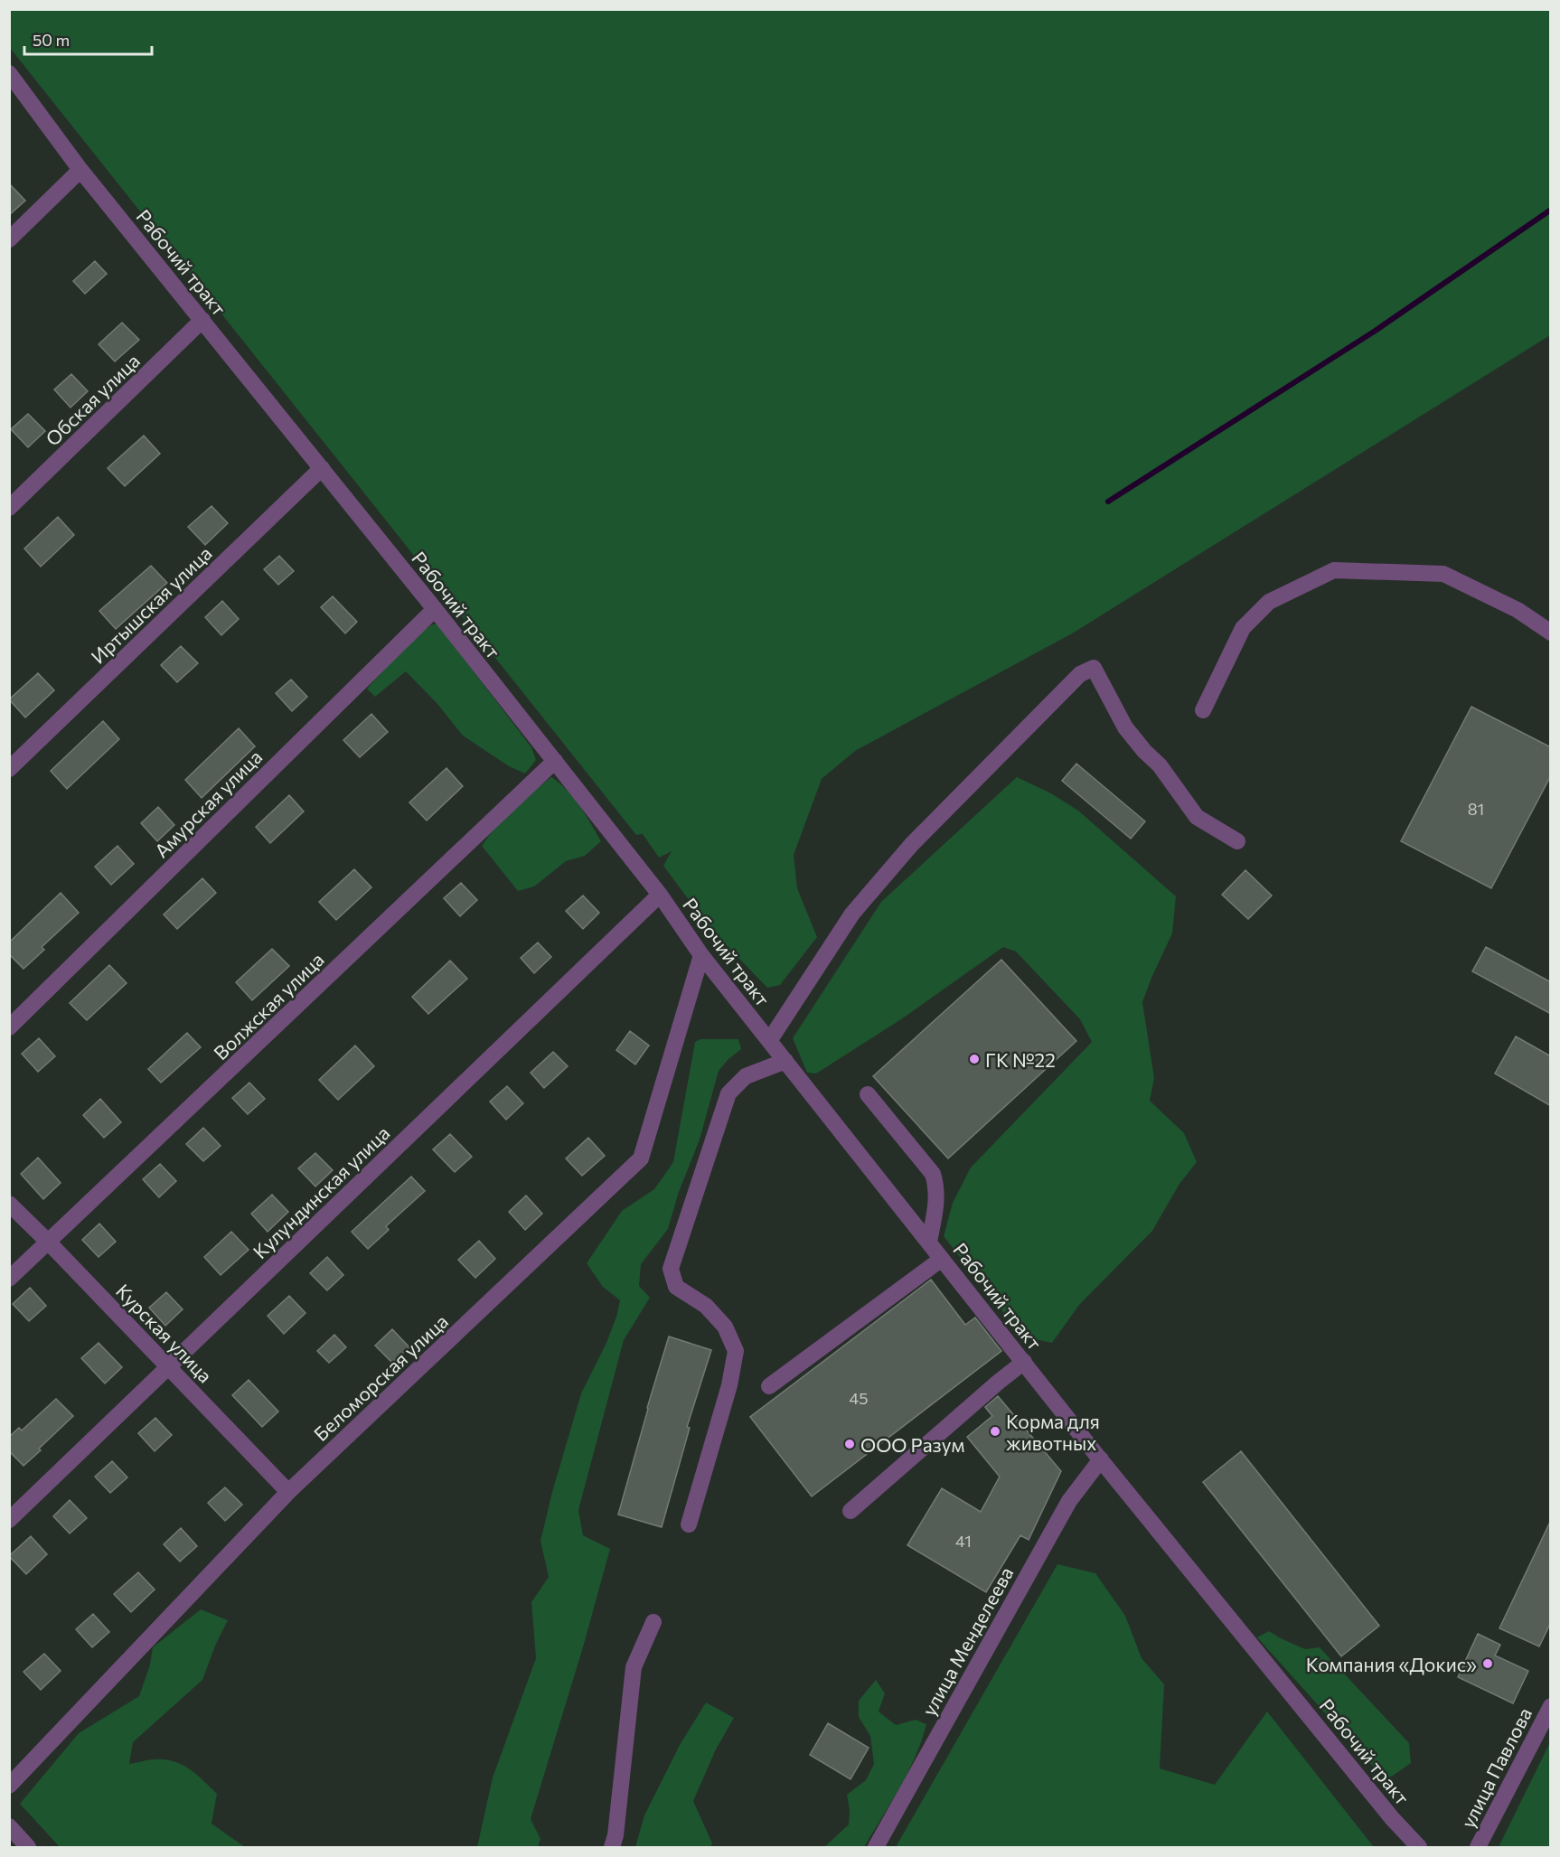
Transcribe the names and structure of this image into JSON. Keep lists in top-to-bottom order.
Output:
{
  "streets": {
    "street": [
      "Рабочий тракт",
      "Обская улица",
      "Иртышская улица",
      "Амурская улица",
      "Волжская улица",
      "Кулундинская улица",
      "Курская улица",
      "Беломорская улица",
      "улица Менделеева",
      "улица Павлова"
    ]
  },
  "crossings": [
    ["Рабочий тракт", "Обская улица"],
    ["Рабочий тракт", "Иртышская улица"],
    ["Рабочий тракт", "Амурская улица"],
    ["Рабочий тракт", "Волжская улица"],
    ["Рабочий тракт", "Кулундинская улица"],
    ["Рабочий тракт", "Беломорская улица"],
    ["Рабочий тракт", "улица Менделеева"],
    ["Волжская улица", "Курская улица"],
    ["Кулундинская улица", "Курская улица"],
    ["Курская улица", "Беломорская улица"]
  ],
  "places": [
    "ГК №22",
    "Корма для животных",
    "ООО Разум",
    "Компания «Докис»"
  ],
  "house_numbers": ["81", "45", "41"],
  "scale_bar": "50 m"
}
